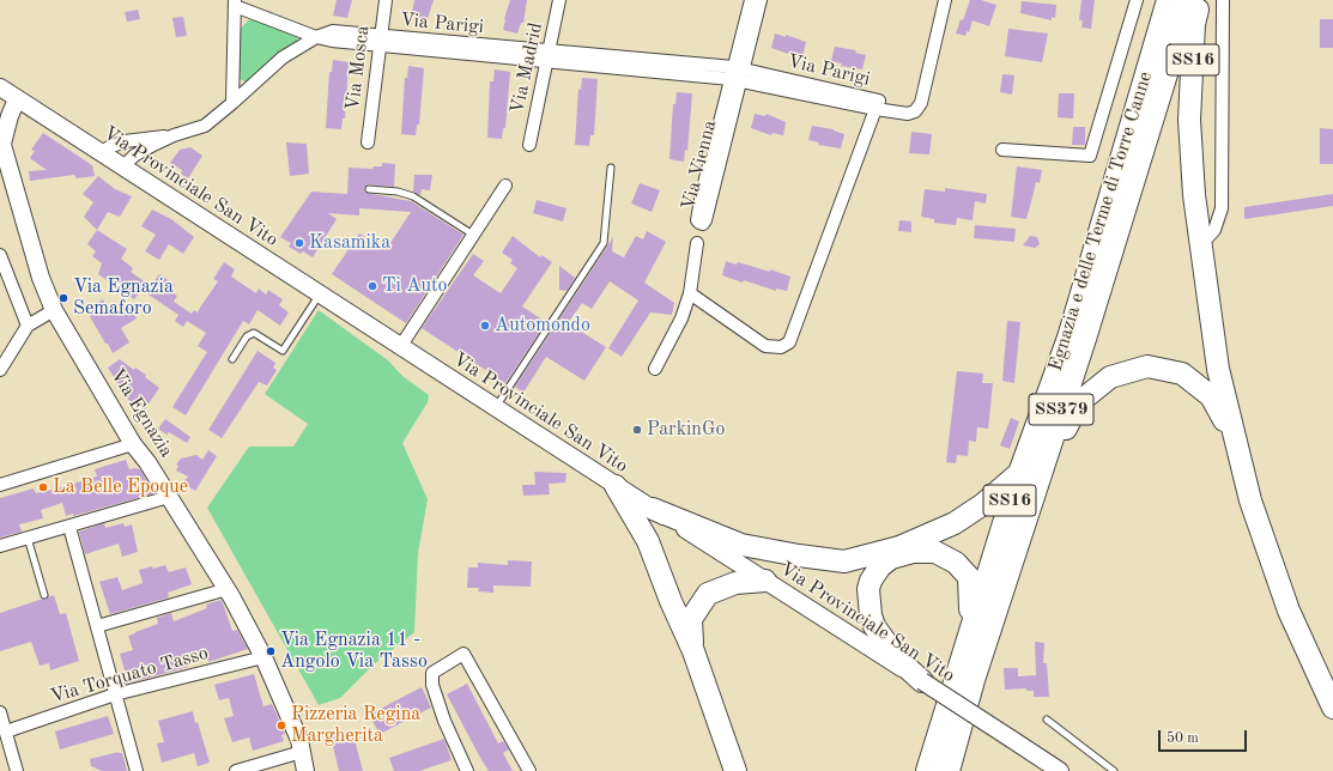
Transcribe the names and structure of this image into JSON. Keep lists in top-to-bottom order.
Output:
{
  "streets": {
    "highway": ["SS16", "Egnazia e delle Terme di Torre Canne", "SS379"],
    "main road": ["Via Provinciale San Vito", "Via Egnazia"],
    "street": [
      "Via Parigi",
      "Via Mosca",
      "Via Madrid",
      "Via Vienna",
      "Via Torquato Tasso"
    ]
  },
  "crossings": [
    ["Via Parigi", "Via Mosca"],
    ["Via Parigi", "Via Madrid"],
    ["Via Parigi", "Via Vienna"],
    ["Via Provinciale San Vito", "Via Egnazia"],
    ["Via Egnazia", "Via Torquato Tasso"]
  ],
  "places": [
    "Kasamika",
    "Ti Auto",
    "Via Egnazia Semaforo",
    "Automondo",
    "ParkinGo",
    "La Belle Epoque",
    "Via Egnazia 11 - Angolo Via Tasso",
    "Pizzeria Regina Margherita"
  ],
  "scale_bar": "50 m"
}
